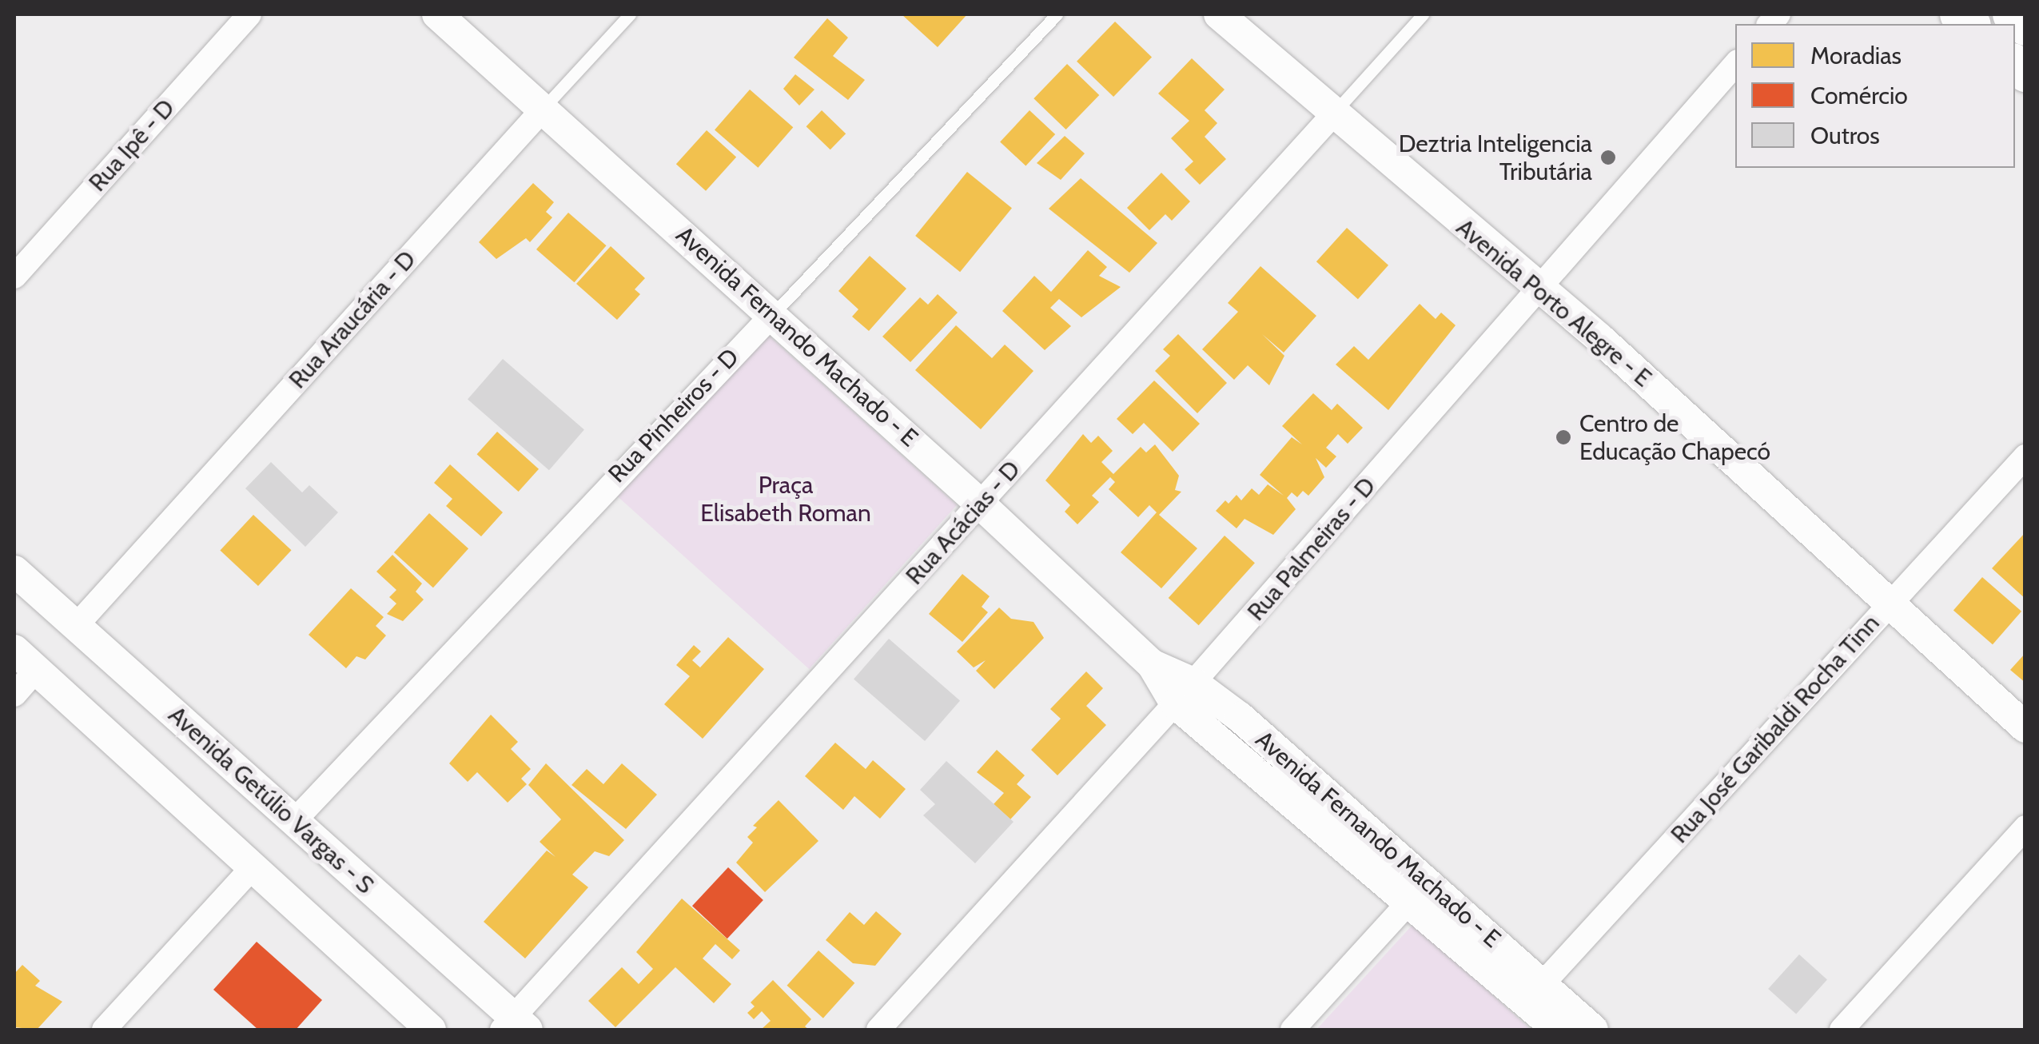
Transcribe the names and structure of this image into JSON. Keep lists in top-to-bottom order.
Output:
{
  "streets": {
    "street": [
      "Rua Ipê - D",
      "Avenida Porto Alegre - E",
      "Rua Araucária - D",
      "Avenida Fernando Machado - E",
      "Rua Pinheiros - D",
      "Rua Acácias - D",
      "Rua Palmeiras - D",
      "Rua José Garibaldi Rocha Tinn",
      "Avenida Getúlio Vargas - S"
    ]
  },
  "crossings": [
    ["Avenida Porto Alegre - E", "Rua Acácias - D"],
    ["Avenida Porto Alegre - E", "Rua Palmeiras - D"],
    ["Avenida Porto Alegre - E", "Rua José Garibaldi Rocha Tinn"],
    ["Rua Araucária - D", "Avenida Fernando Machado - E"],
    ["Rua Araucária - D", "Avenida Getúlio Vargas - S"],
    ["Avenida Fernando Machado - E", "Rua Pinheiros - D"],
    ["Avenida Fernando Machado - E", "Rua Acácias - D"],
    ["Avenida Fernando Machado - E", "Rua Palmeiras - D"],
    ["Avenida Fernando Machado - E", "Rua José Garibaldi Rocha Tinn"],
    ["Rua Pinheiros - D", "Avenida Getúlio Vargas - S"],
    ["Rua Acácias - D", "Avenida Getúlio Vargas - S"]
  ],
  "parks": ["Praça Elisabeth Roman"],
  "places": ["Deztria Inteligencia Tributária", "Centro de Educação Chapecó"],
  "legend": ["Moradias", "Comércio", "Outros"]
}
